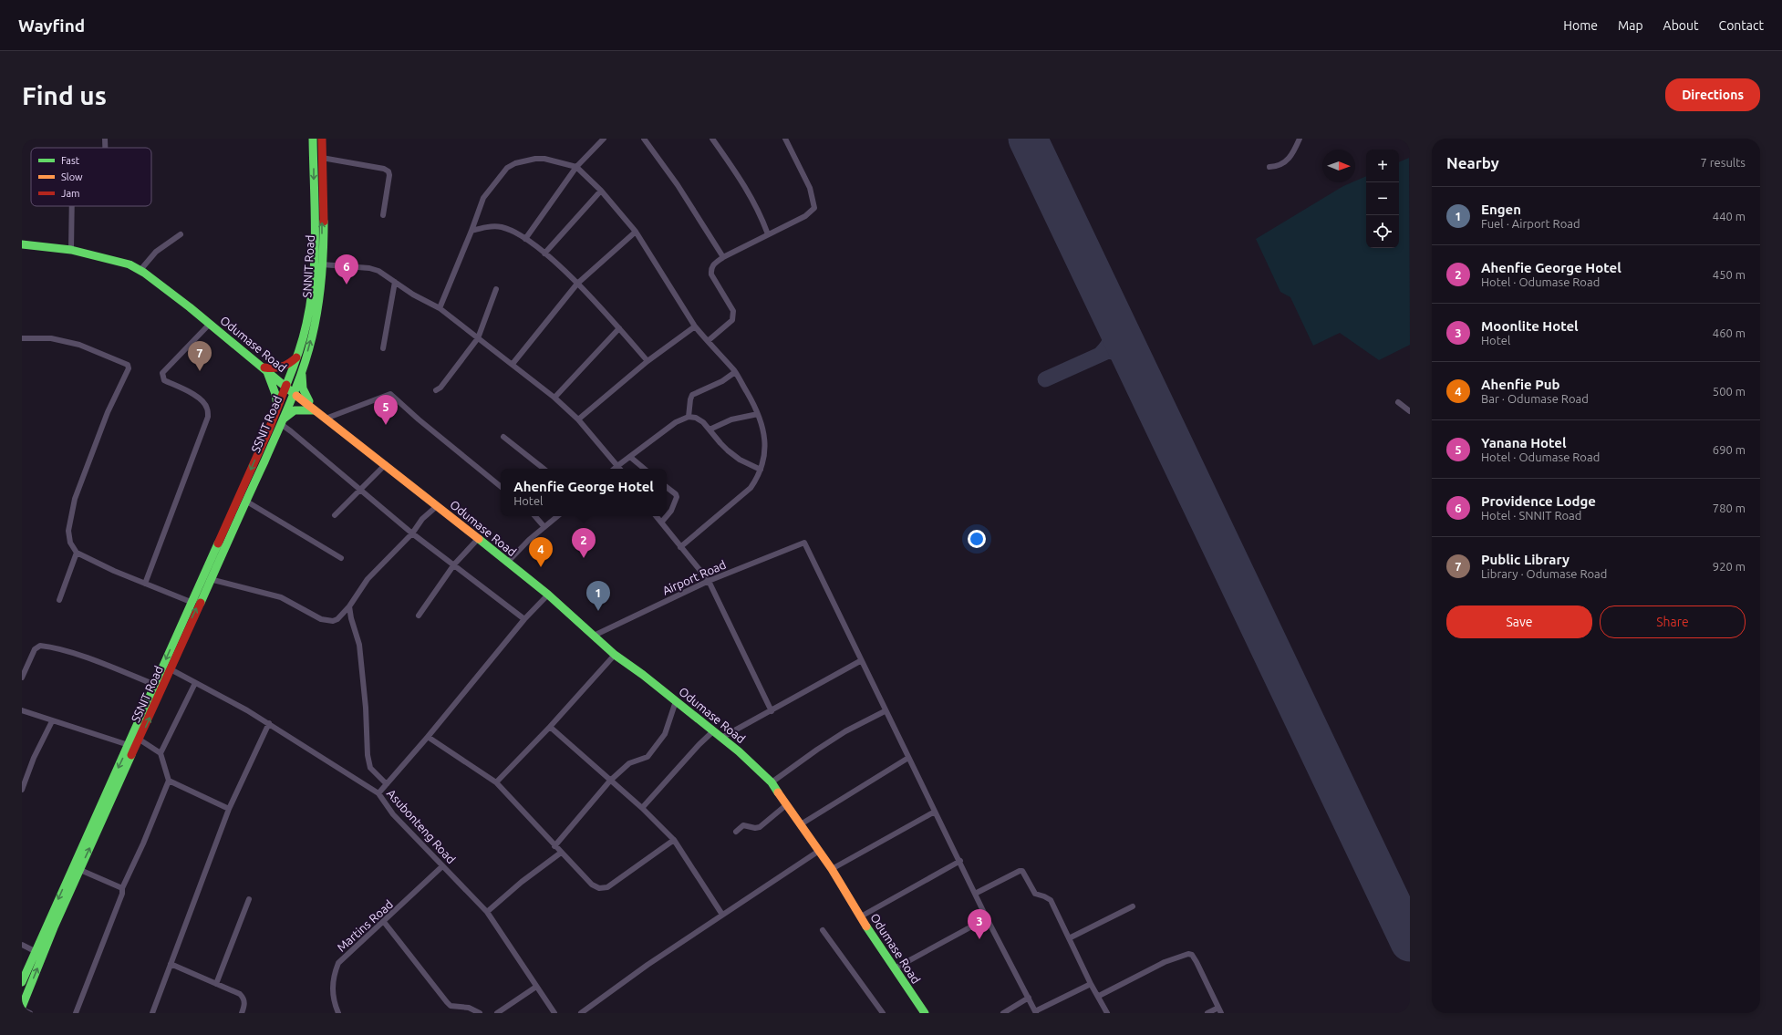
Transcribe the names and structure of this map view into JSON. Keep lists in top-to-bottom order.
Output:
{
  "streets": {
    "street": [
      "SNNIT Road",
      "Odumase Road",
      "SSNIT Road",
      "Airport Road",
      "Asubonteng Road",
      "Martins Road"
    ]
  },
  "crossings": [
    ["SNNIT Road", "Odumase Road"],
    ["SNNIT Road", "SSNIT Road"],
    ["Odumase Road", "SSNIT Road"],
    ["Odumase Road", "Airport Road"],
    ["SSNIT Road", "Asubonteng Road"],
    ["Asubonteng Road", "Martins Road"]
  ],
  "legend": ["Fast", "Slow", "Jam"],
  "north": "right",
  "page": {
    "header": "Wayfind",
    "nav": [
      "Home",
      "Map",
      "About",
      "Contact"
    ],
    "buttons": [
      "Directions",
      ["Save", "Share"]
    ],
    "title": "Find us",
    "heading": ["Nearby", "7 results"],
    "map_buttons": ["+", "−"],
    "list": [
      {
        "mark": "1",
        "name": "Engen",
        "note": "Fuel · Airport Road",
        "value": "440 m"
      },
      {
        "mark": "2",
        "name": "Ahenfie George Hotel",
        "note": "Hotel · Odumase Road",
        "value": "450 m"
      },
      {
        "mark": "3",
        "name": "Moonlite Hotel",
        "note": "Hotel",
        "value": "460 m"
      },
      {
        "mark": "4",
        "name": "Ahenfie Pub",
        "note": "Bar · Odumase Road",
        "value": "500 m"
      },
      {
        "mark": "5",
        "name": "Yanana Hotel",
        "note": "Hotel · Odumase Road",
        "value": "690 m"
      },
      {
        "mark": "6",
        "name": "Providence Lodge",
        "note": "Hotel · SNNIT Road",
        "value": "780 m"
      },
      {
        "mark": "7",
        "name": "Public Library",
        "note": "Library · Odumase Road",
        "value": "920 m"
      }
    ],
    "pins": [
      "6",
      "7",
      "5",
      "2",
      "4",
      "1",
      "3"
    ],
    "popup": ["Ahenfie George Hotel", "Hotel"]
  }
}
